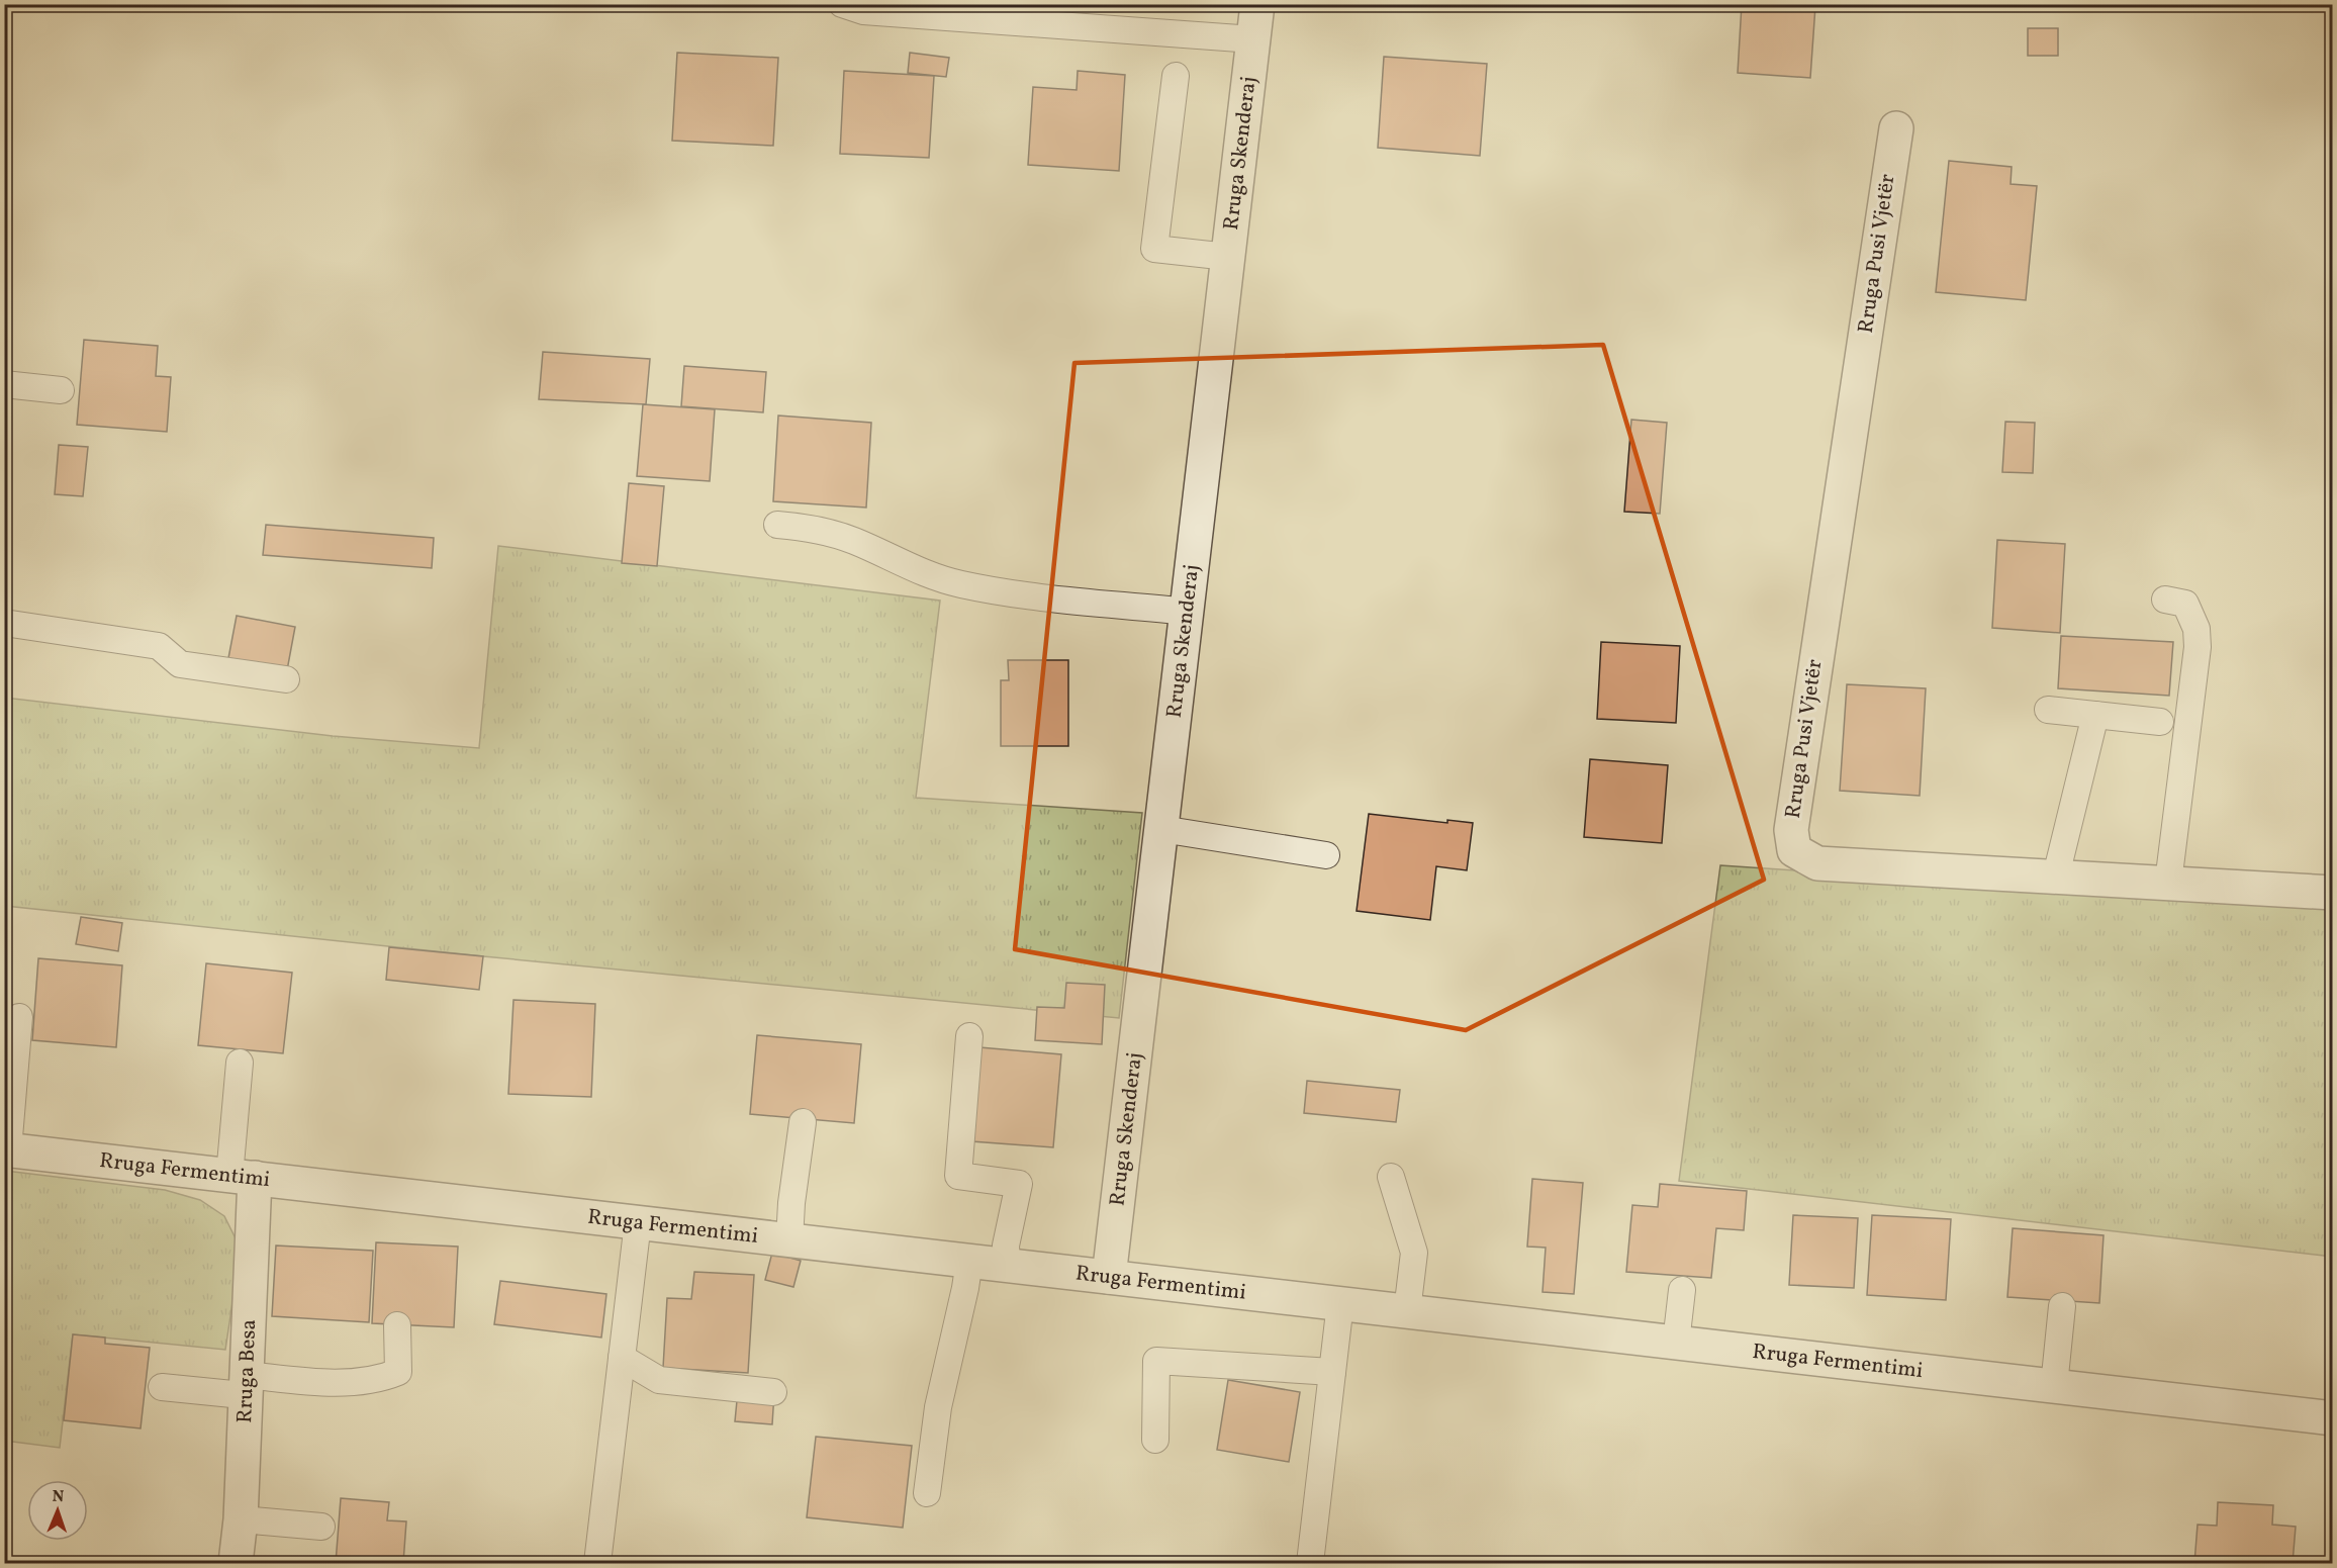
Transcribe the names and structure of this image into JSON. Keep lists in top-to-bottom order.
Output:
{
  "streets": {
    "street": [
      "Rruga Skenderaj",
      "Rruga Pusi Vjetër",
      "Rruga Fermentimi",
      "Rruga Besa"
    ]
  },
  "crossings": [
    ["Rruga Skenderaj", "Rruga Fermentimi"],
    ["Rruga Fermentimi", "Rruga Besa"]
  ],
  "north": "top"
}
